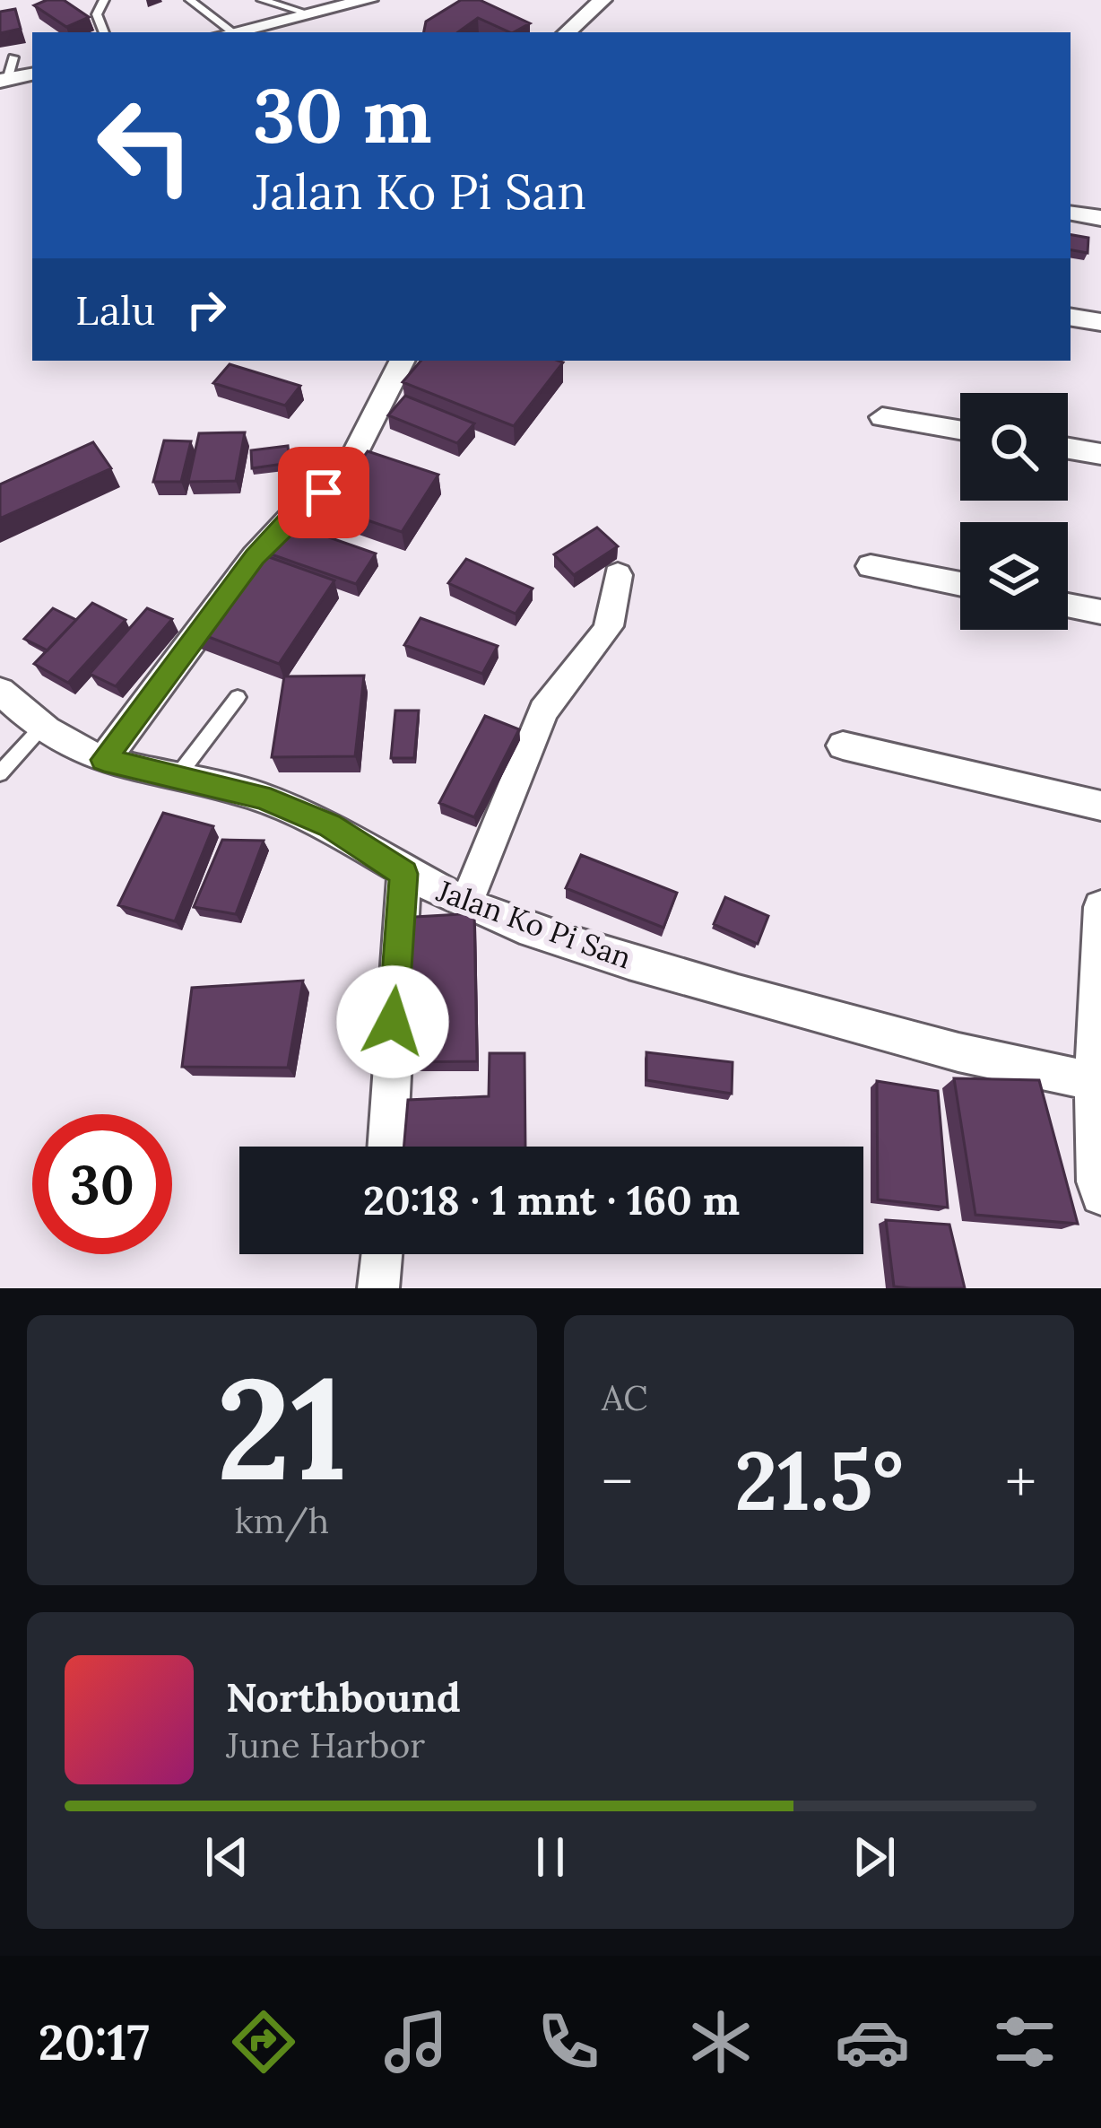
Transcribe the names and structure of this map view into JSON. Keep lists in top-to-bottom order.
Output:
{
  "streets": {
    "street": ["Jalan Ko Pi San"]
  },
  "page": {
    "turn": ["30 m", "Jalan Ko Pi San"],
    "then": "Lalu",
    "limit": "30",
    "trip": "20:18 · 1 mnt · 160 m",
    "tile": [
      ["21", "km/h"],
      "AC"
    ],
    "heat": ["−", "21.5°", "+"],
    "song": ["Northbound", "June Harbor"],
    "tabs": "20:17"
  }
}
